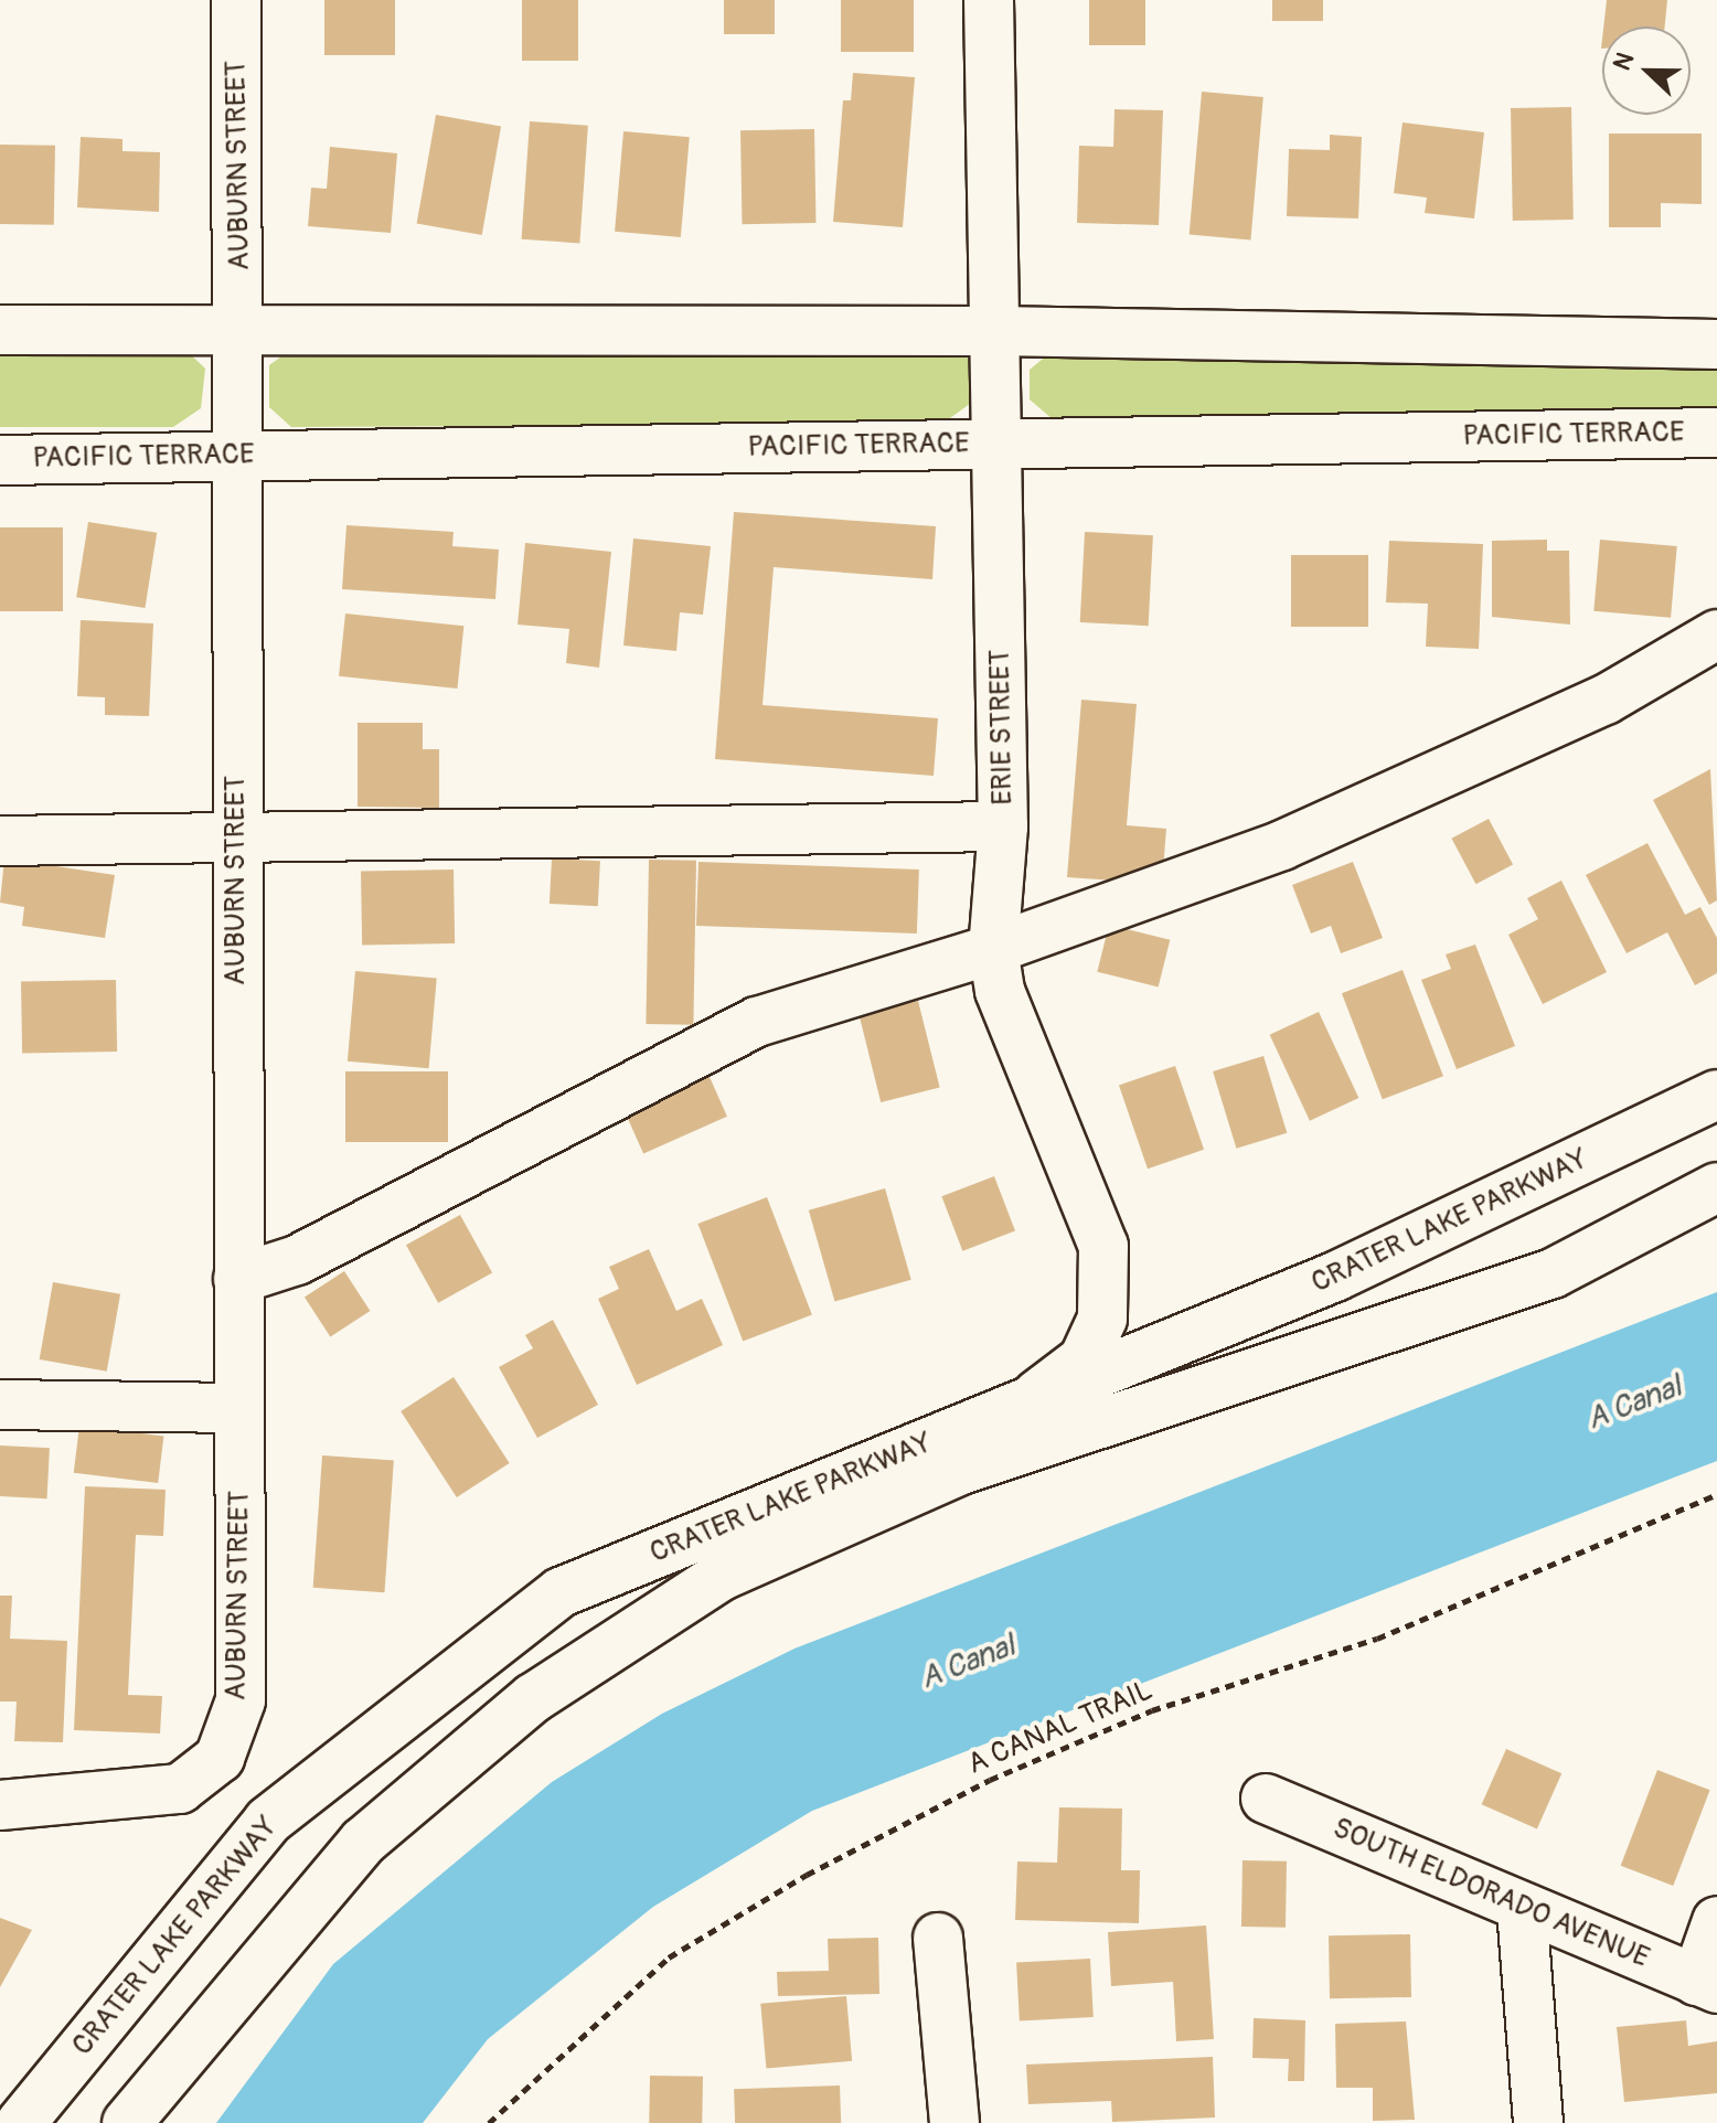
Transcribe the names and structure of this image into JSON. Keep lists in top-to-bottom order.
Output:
{
  "streets": {
    "street": [
      "AUBURN STREET",
      "PACIFIC TERRACE",
      "ERIE STREET",
      "CRATER LAKE PARKWAY",
      "SOUTH ELDORADO AVENUE"
    ],
    "path": ["A CANAL TRAIL"]
  },
  "crossings": [
    ["AUBURN STREET", "PACIFIC TERRACE"],
    ["PACIFIC TERRACE", "ERIE STREET"],
    ["ERIE STREET", "CRATER LAKE PARKWAY"]
  ],
  "water": ["A Canal"],
  "north": "left"
}
